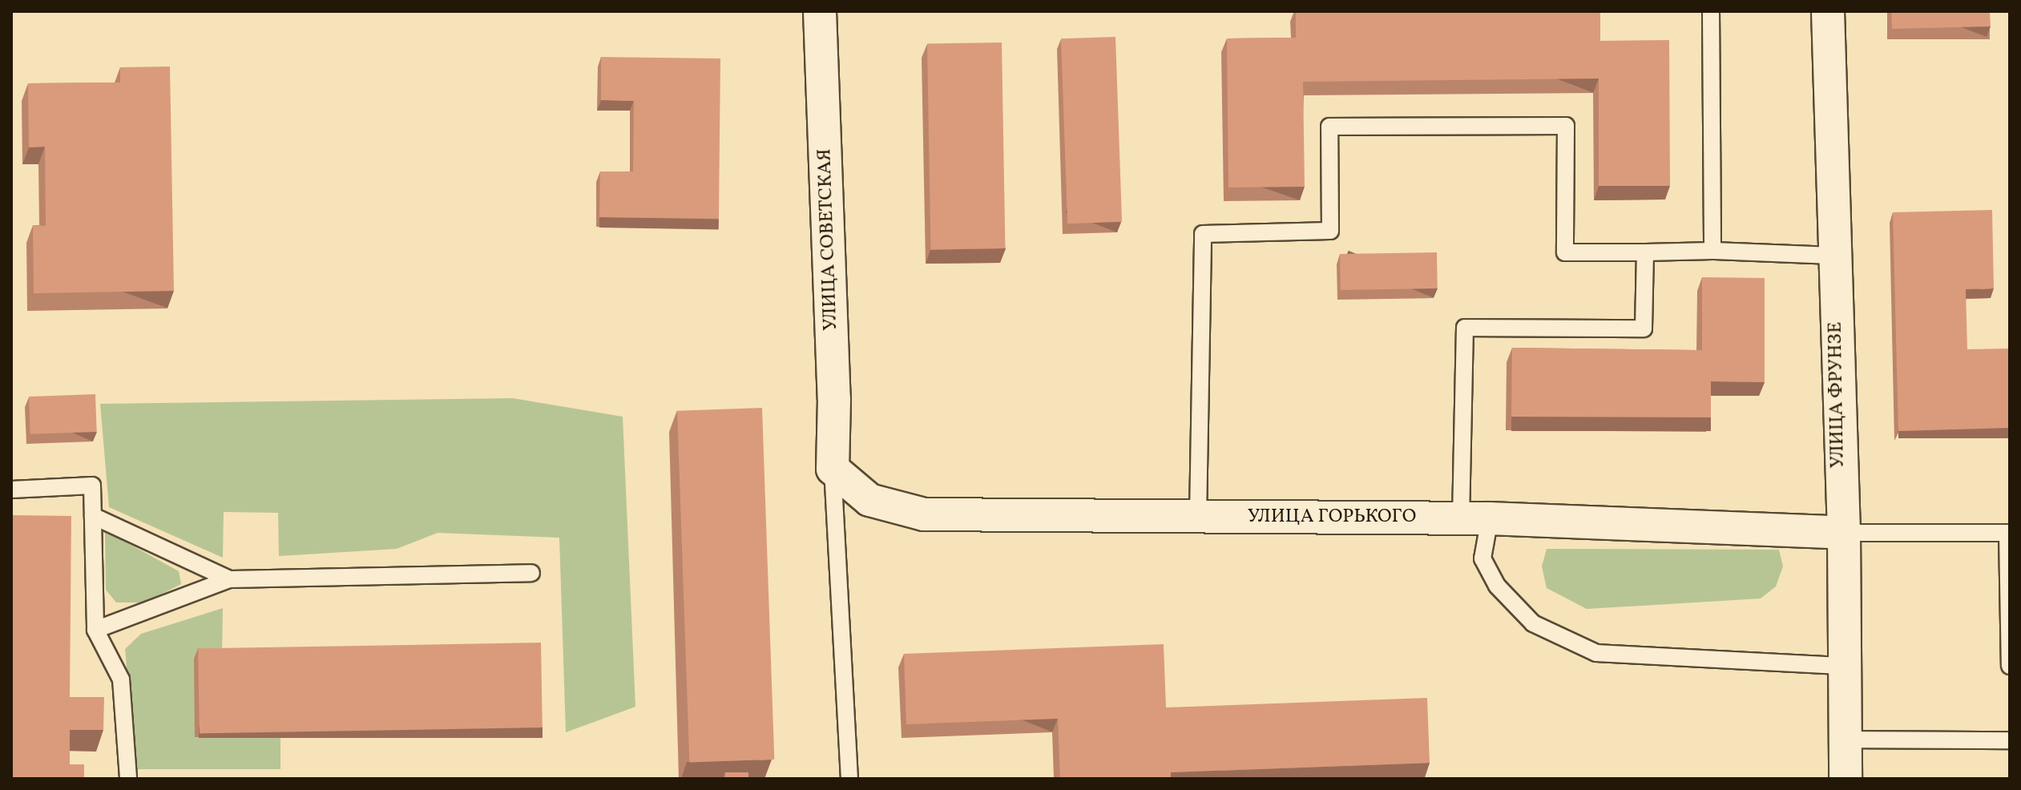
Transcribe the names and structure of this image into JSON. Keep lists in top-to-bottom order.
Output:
{
  "streets": {
    "street": ["УЛИЦА СОВЕТСКАЯ", "УЛИЦА ФРУНЗЕ", "УЛИЦА ГОРЬКОГО"]
  },
  "crossings": [
    ["УЛИЦА СОВЕТСКАЯ", "УЛИЦА ГОРЬКОГО"],
    ["УЛИЦА ФРУНЗЕ", "УЛИЦА ГОРЬКОГО"]
  ]
}
